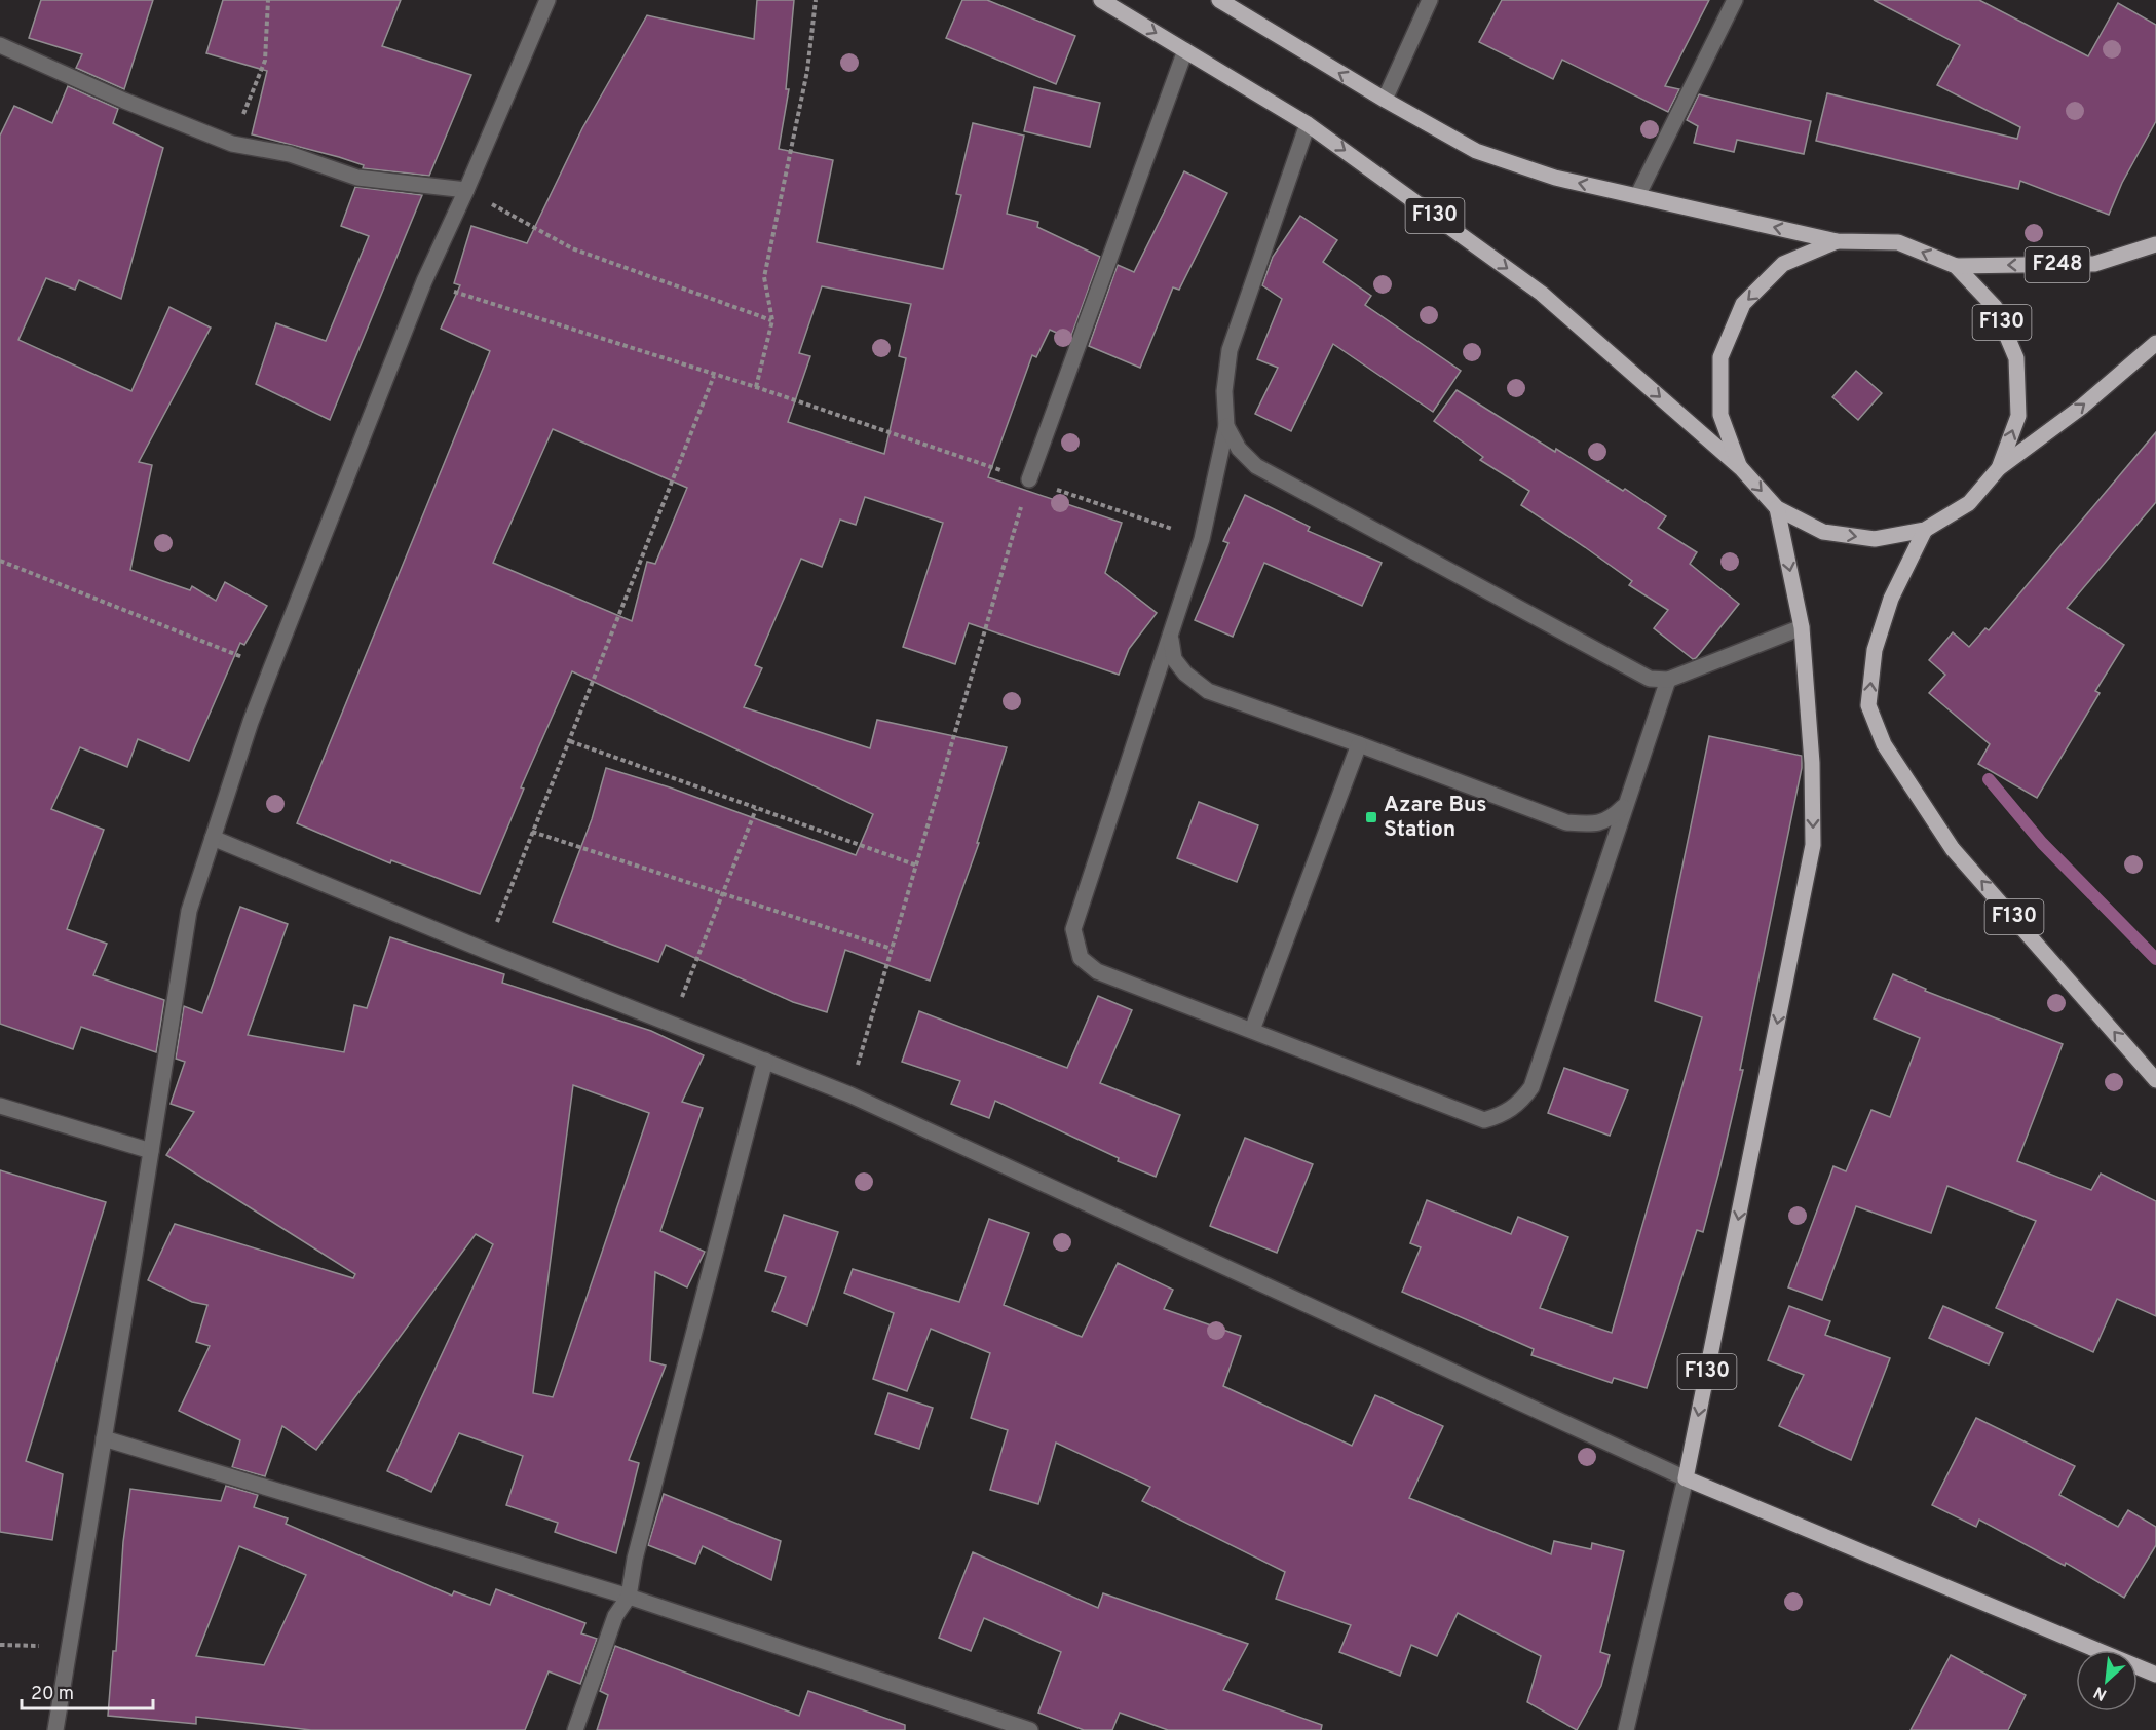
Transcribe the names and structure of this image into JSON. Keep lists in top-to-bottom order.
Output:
{
  "streets": {
    "main road": ["F130", "F248"]
  },
  "crossings": [
    ["F130", "F248"]
  ],
  "places": {
    "transit": ["Azare Bus Station"]
  },
  "scale_bar": "20 m",
  "north": "bottom left"
}
